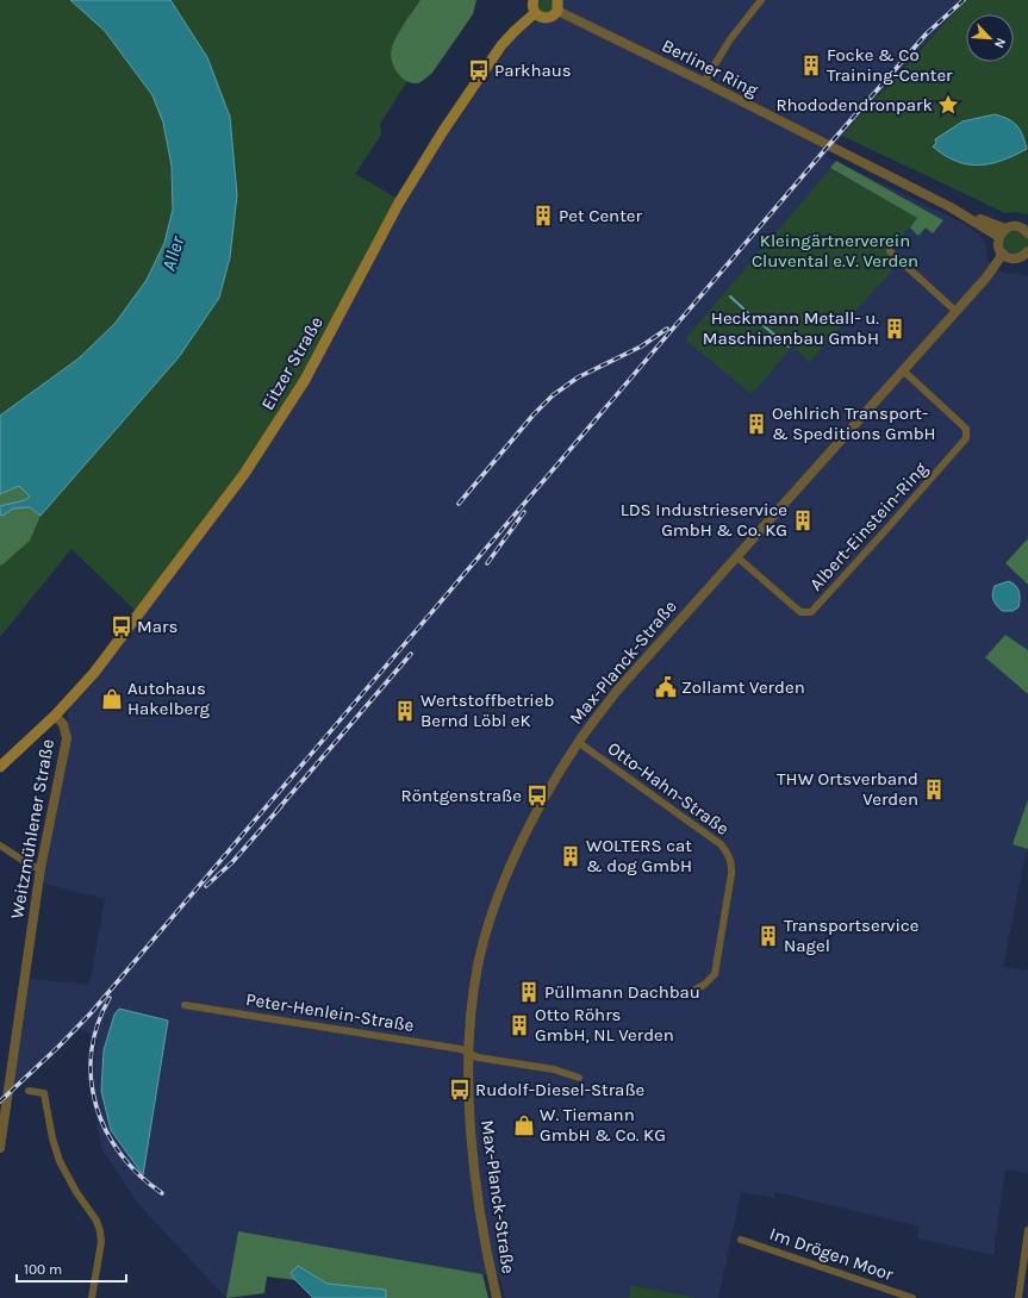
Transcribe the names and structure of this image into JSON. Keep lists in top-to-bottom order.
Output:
{
  "streets": {
    "main road": ["Eitzer Straße"],
    "street": [
      "Berliner Ring",
      "Albert-Einstein-Ring",
      "Max-Planck-Straße",
      "Otto-Hahn-Straße",
      "Weitzmühlener Straße",
      "Peter-Henlein-Straße",
      "Im Drögen Moor"
    ]
  },
  "crossings": [
    ["Eitzer Straße", "Weitzmühlener Straße"],
    ["Albert-Einstein-Ring", "Max-Planck-Straße"],
    ["Max-Planck-Straße", "Otto-Hahn-Straße"],
    ["Max-Planck-Straße", "Peter-Henlein-Straße"]
  ],
  "water": ["Aller"],
  "parks": ["Kleingärtnerverein Cluvental e.V. Verden"],
  "places": {
    "building": [
      "Focke & Co Training-Center",
      "Pet Center",
      "Heckmann Metall- u. Maschinenbau GmbH",
      "Oehlrich Transport- & Speditions GmbH",
      "LDS Industrieservice GmbH & Co. KG",
      "Wertstoffbetrieb Bernd Löbl eK",
      "THW Ortsverband Verden",
      "WOLTERS cat & dog GmbH",
      "Transportservice Nagel",
      "Püllmann Dachbau",
      "Otto Röhrs GmbH, NL Verden"
    ],
    "bus stop": [
      "Parkhaus",
      "Mars",
      "Röntgenstraße",
      "Rudolf-Diesel-Straße"
    ],
    "place": ["Rhododendronpark"],
    "public building": ["Zollamt Verden"],
    "shop": ["Autohaus Hakelberg", "W. Tiemann GmbH & Co. KG"]
  },
  "scale_bar": "100 m",
  "north": "bottom right"
}
